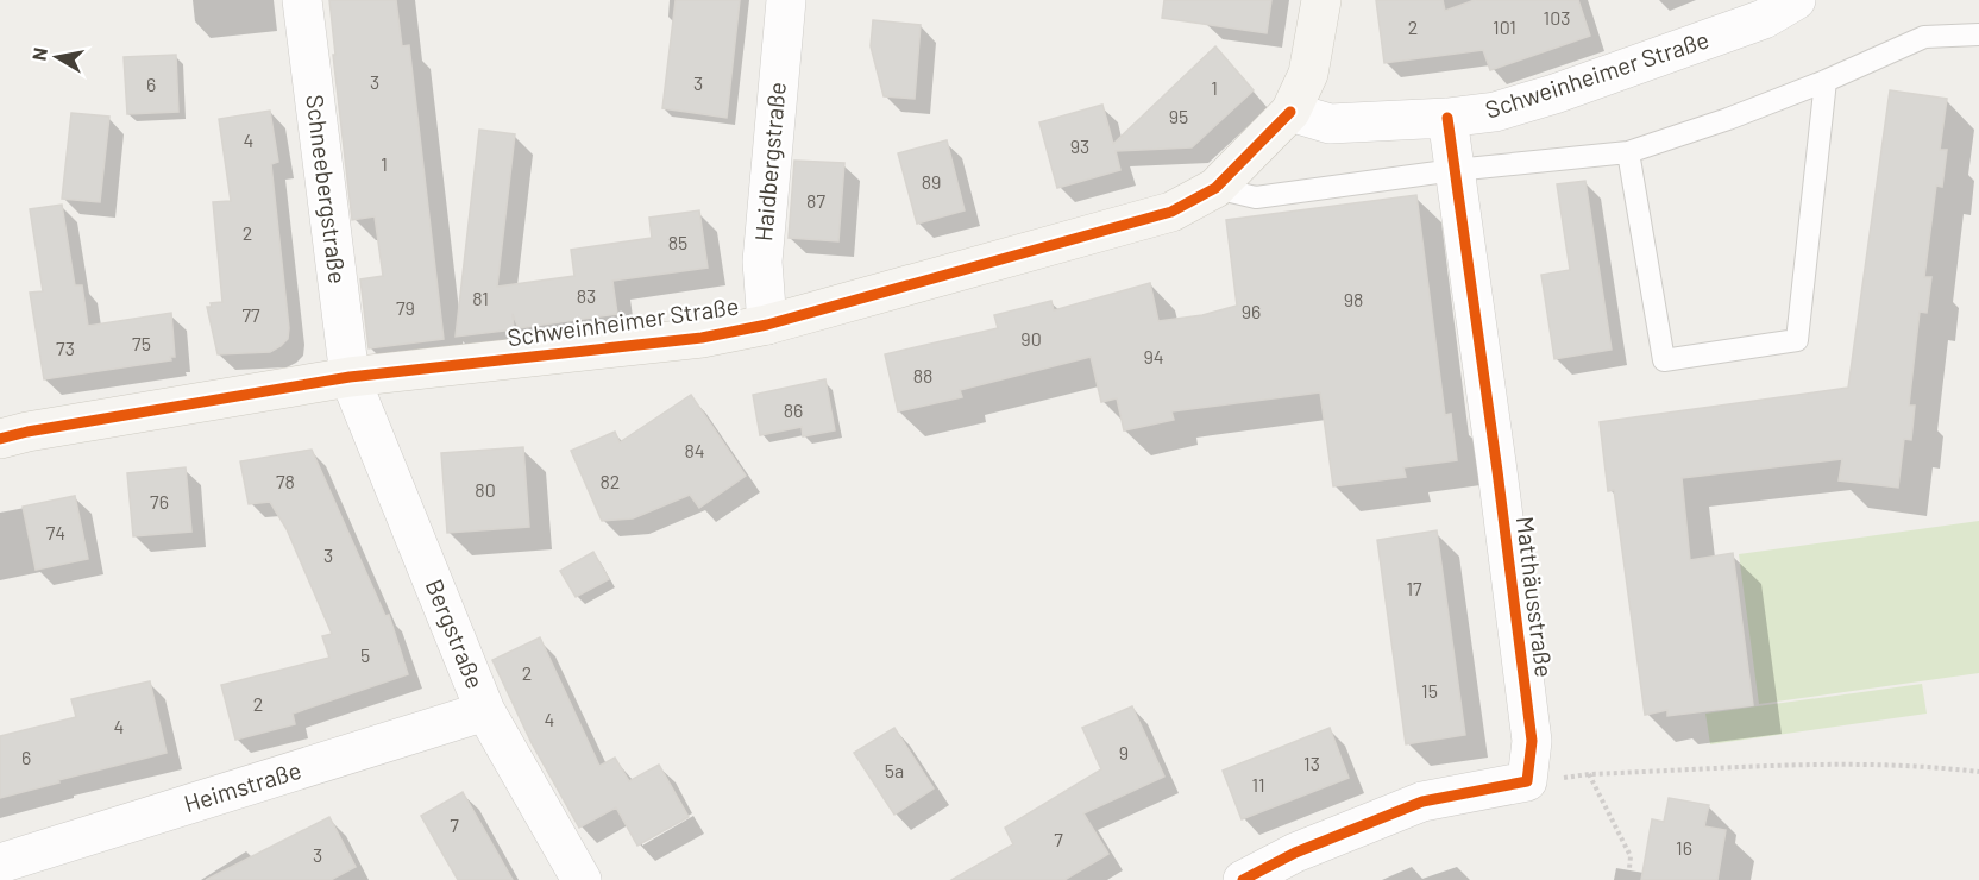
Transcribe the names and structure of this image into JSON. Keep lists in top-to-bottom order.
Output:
{
  "streets": {
    "street": [
      "Schweinheimer Straße",
      "Haidbergstraße",
      "Schneebergstraße",
      "Matthäusstraße",
      "Bergstraße",
      "Heimstraße"
    ]
  },
  "crossings": [
    ["Schweinheimer Straße", "Haidbergstraße"],
    ["Schweinheimer Straße", "Schneebergstraße"],
    ["Schweinheimer Straße", "Matthäusstraße"],
    ["Schweinheimer Straße", "Bergstraße"],
    ["Schneebergstraße", "Bergstraße"],
    ["Bergstraße", "Heimstraße"]
  ],
  "house_numbers": [
    "103",
    "2",
    "101",
    "3",
    "3",
    "6",
    "1",
    "95",
    "4",
    "93",
    "1",
    "89",
    "87",
    "2",
    "85",
    "83",
    "81",
    "98",
    "79",
    "96",
    "77",
    "90",
    "75",
    "73",
    "94",
    "88",
    "86",
    "84",
    "78",
    "82",
    "80",
    "76",
    "74",
    "3",
    "17",
    "5",
    "2",
    "15",
    "2",
    "4",
    "4",
    "9",
    "6",
    "13",
    "5a",
    "11",
    "7",
    "7",
    "16",
    "3"
  ],
  "north": "left"
}
